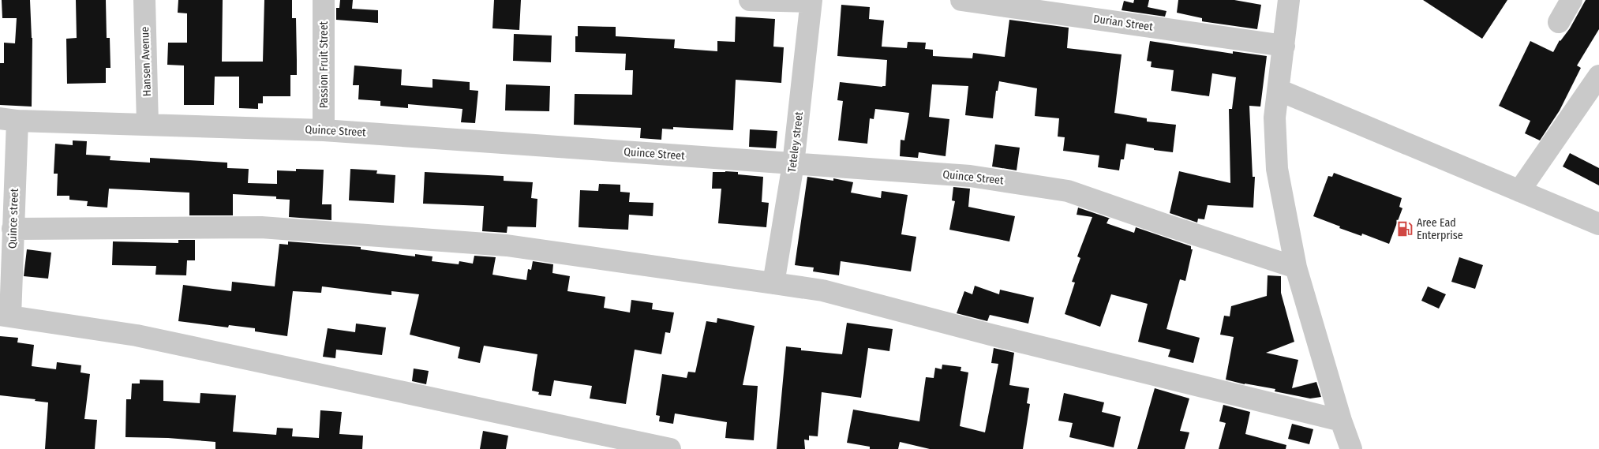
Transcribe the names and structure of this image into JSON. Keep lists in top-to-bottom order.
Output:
{
  "streets": {
    "street": [
      "Durian Street",
      "Hansen Avenue",
      "Passion Fruit Street",
      "Quince Street",
      "Teteley street",
      "Quince street"
    ]
  },
  "crossings": [
    ["Hansen Avenue", "Quince Street"],
    ["Passion Fruit Street", "Quince Street"],
    ["Quince Street", "Teteley street"],
    ["Quince Street", "Quince street"]
  ],
  "places": {
    "fuel station": ["Aree Ead Enterprise"]
  }
}
